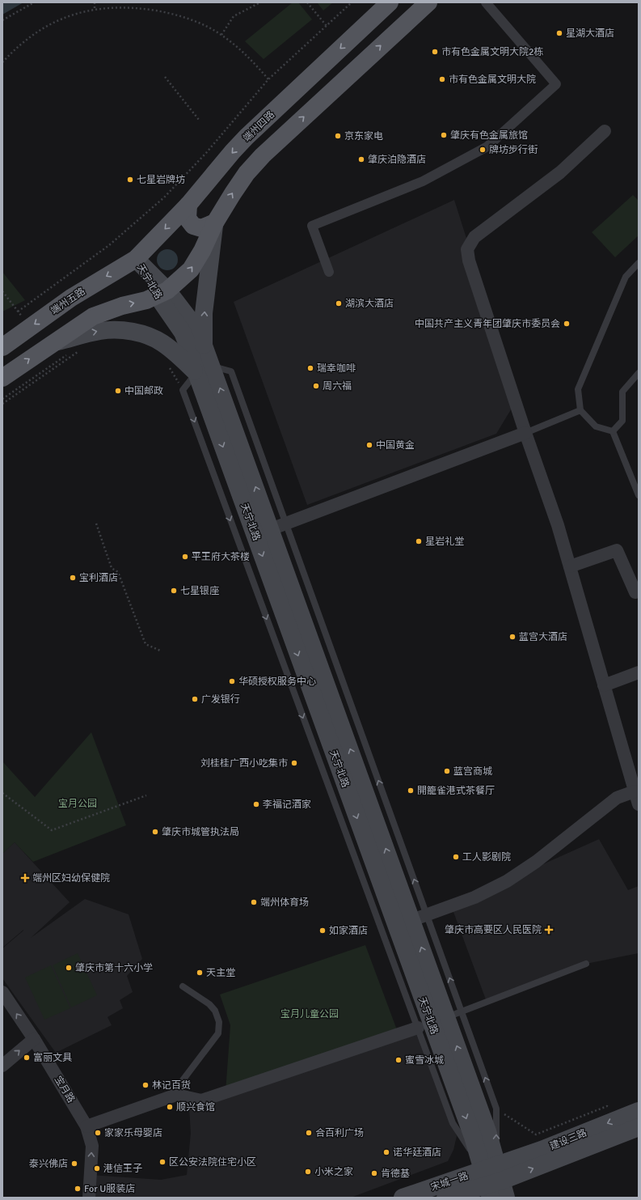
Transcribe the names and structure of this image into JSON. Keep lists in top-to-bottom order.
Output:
{
  "streets": {
    "main road": [
      "端州四路",
      "天宁北路",
      "端州五路",
      "建设三路",
      "宋城一路"
    ],
    "street": ["宝月路"]
  },
  "crossings": [
    ["端州四路", "天宁北路"],
    ["端州四路", "端州五路"],
    ["天宁北路", "端州五路"],
    ["天宁北路", "建设三路"],
    ["天宁北路", "宋城一路"],
    ["建设三路", "宋城一路"]
  ],
  "one_way": ["宝月路"],
  "parks": ["宝月公园", "宝月儿童公园"],
  "places": {
    "other": [
      "星湖大酒店",
      "市有色金属文明大院2栋",
      "市有色金属文明大院",
      "肇庆有色金属旅馆",
      "京东家电",
      "牌坊步行街",
      "肇庆泊隐酒店",
      "七星岩牌坊",
      "湖滨大酒店",
      "中国共产主义青年团肇庆市委员会",
      "瑞幸咖啡",
      "周六福",
      "中国邮政",
      "中国黄金",
      "星岩礼堂",
      "平王府大茶楼",
      "宝利酒店",
      "七星银座",
      "蓝宫大酒店",
      "华硕授权服务中心",
      "广发银行",
      "刘桂桂广西小吃集市",
      "蓝宫商城",
      "開籠雀港式茶餐厅",
      "李福记酒家",
      "肇庆市城管执法局",
      "工人影剧院",
      "端州体育场",
      "如家酒店",
      "肇庆市第十六小学",
      "天主堂",
      "富丽文具",
      "蜜雪冰城",
      "林记百货",
      "顺兴食馆",
      "家家乐母婴店",
      "合百利广场",
      "诺华廷酒店",
      "区公安法院住宅小区",
      "泰兴佛店",
      "港信王子",
      "小米之家",
      "肯德基",
      "For U服装店"
    ],
    "health": ["端州区妇幼保健院", "肇庆市高要区人民医院"]
  }
}
